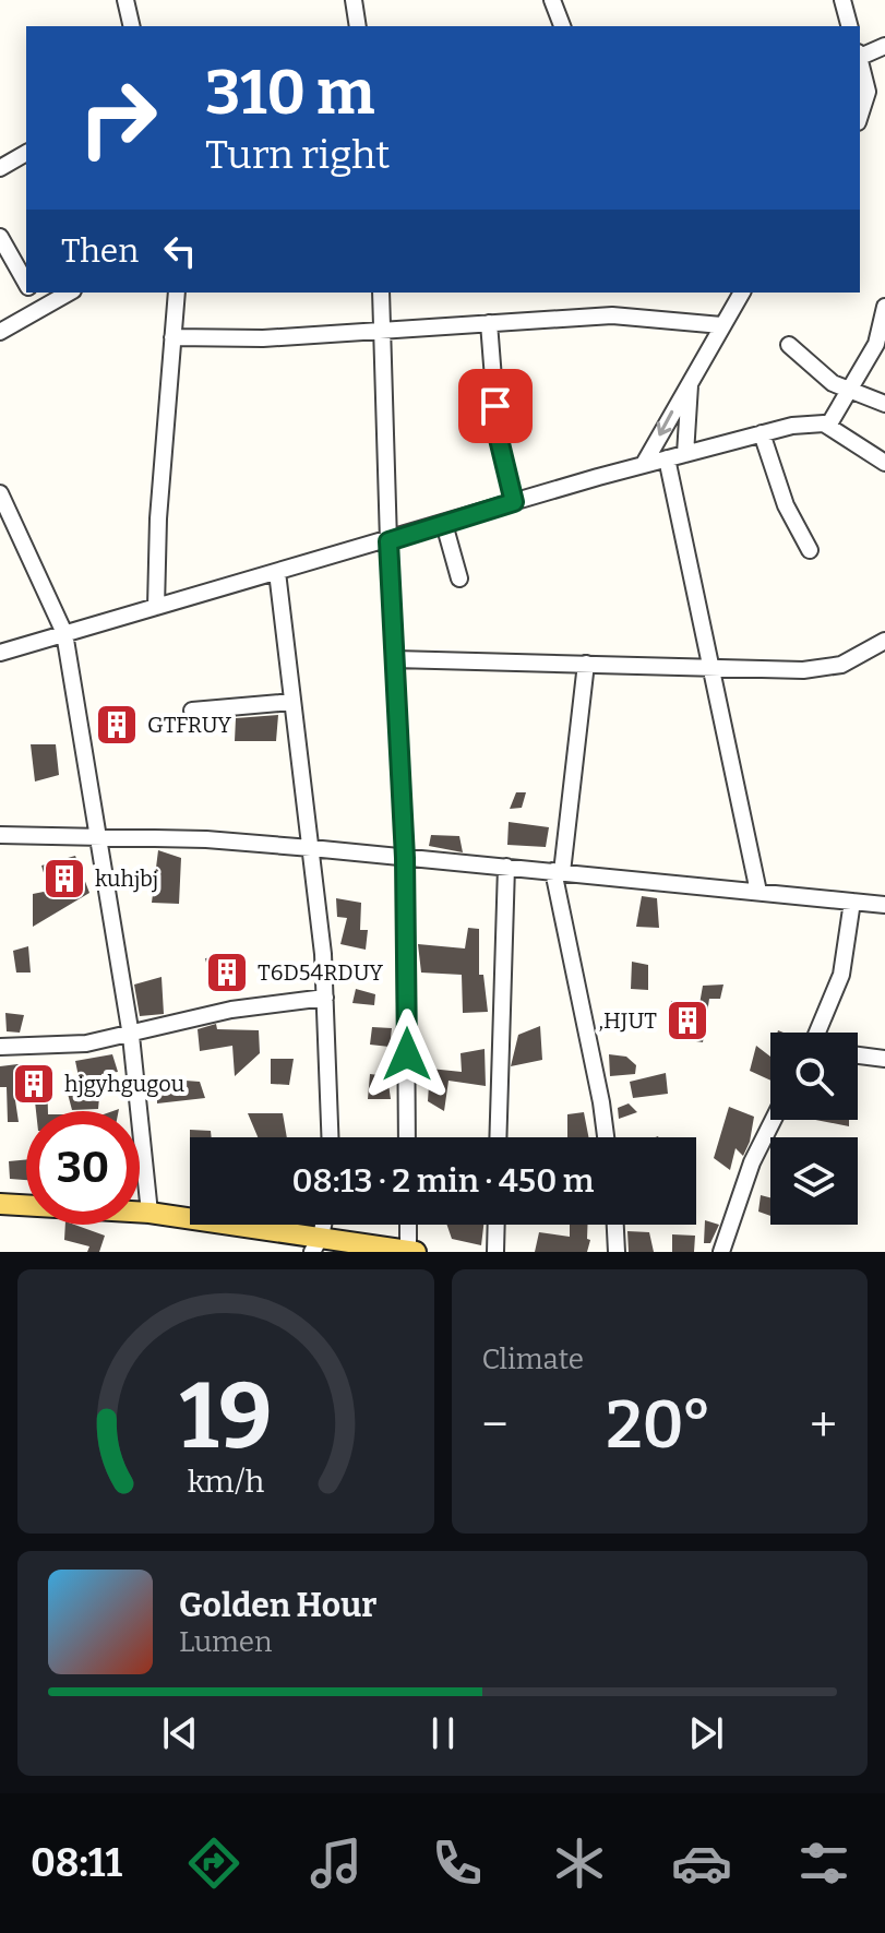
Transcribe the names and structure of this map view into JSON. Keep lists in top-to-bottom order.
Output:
{
  "places": {
    "building": [
      "GTFRUY",
      "kuhjbj",
      "T6D54RDUY",
      ",HJUT",
      "hjgyhgugou"
    ]
  },
  "page": {
    "turn": ["310 m", "Turn right"],
    "then": "Then",
    "limit": "30",
    "trip": "08:13 · 2 min · 450 m",
    "tile": "Climate",
    "heat": ["−", "20°", "+"],
    "song": ["Golden Hour", "Lumen"],
    "tabs": "08:11",
    "gauge": ["19", "km/h"]
  }
}
